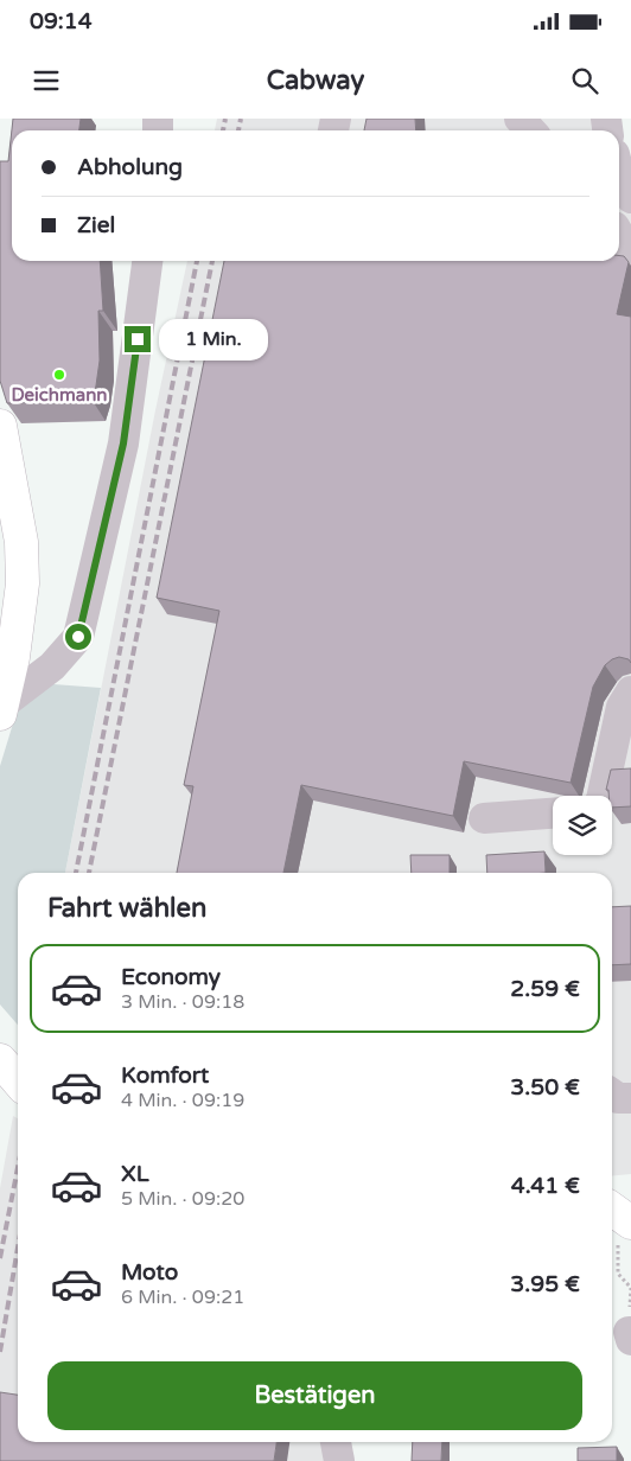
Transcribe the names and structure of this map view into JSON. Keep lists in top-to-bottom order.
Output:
{
  "places": ["Deichmann"],
  "page": {
    "status": "09:14",
    "header": "Cabway",
    "banner": ["Abholung", "Ziel"],
    "bubble": "1 Min.",
    "heading": "Fahrt wählen",
    "list": [
      {
        "name": "Economy",
        "note": "3 Min. · 09:18",
        "value": "2.59 €"
      },
      {
        "name": "Komfort",
        "note": "4 Min. · 09:19",
        "value": "3.50 €"
      },
      {
        "name": "XL",
        "note": "5 Min. · 09:20",
        "value": "4.41 €"
      },
      {
        "name": "Moto",
        "note": "6 Min. · 09:21",
        "value": "3.95 €"
      }
    ],
    "buttons": "Bestätigen"
  }
}
